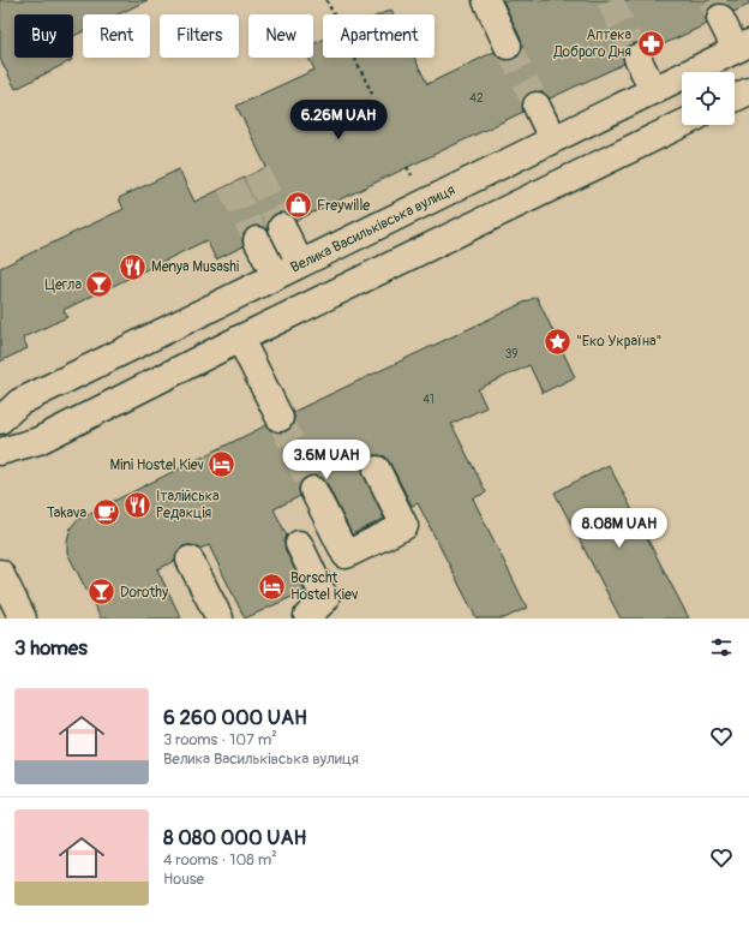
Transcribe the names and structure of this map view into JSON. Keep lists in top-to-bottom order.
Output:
{
  "streets": {
    "main road": ["Велика Васильківська вулиця"]
  },
  "places": {
    "pharmacy": ["Аптека Доброго Дня"],
    "shop": ["Freywille"],
    "restaurant": ["Menya Musashi", "Італійська Редакція"],
    "bar": ["Цегла", "Dorothy"],
    "place": ["\"Еко Україна\""],
    "hotel": ["Mini Hostel Kiev", "Borscht Hostel Kiev"],
    "cafe": ["Takava"]
  },
  "house_numbers": ["42", "39", "41"],
  "page": {
    "chip": [
      "Buy",
      "Rent",
      "Filters",
      "New",
      "Apartment"
    ],
    "price": ["6.26M UAH", "3.6M UAH", "8.08M UAH"],
    "heading": "3 homes",
    "list": [
      {
        "name": "6 260 000 UAH",
        "note": "3 rooms · 107 m² · Велика Васильківська вулиця"
      },
      {
        "name": "8 080 000 UAH",
        "note": "4 rooms · 108 m² · House"
      }
    ]
  }
}
